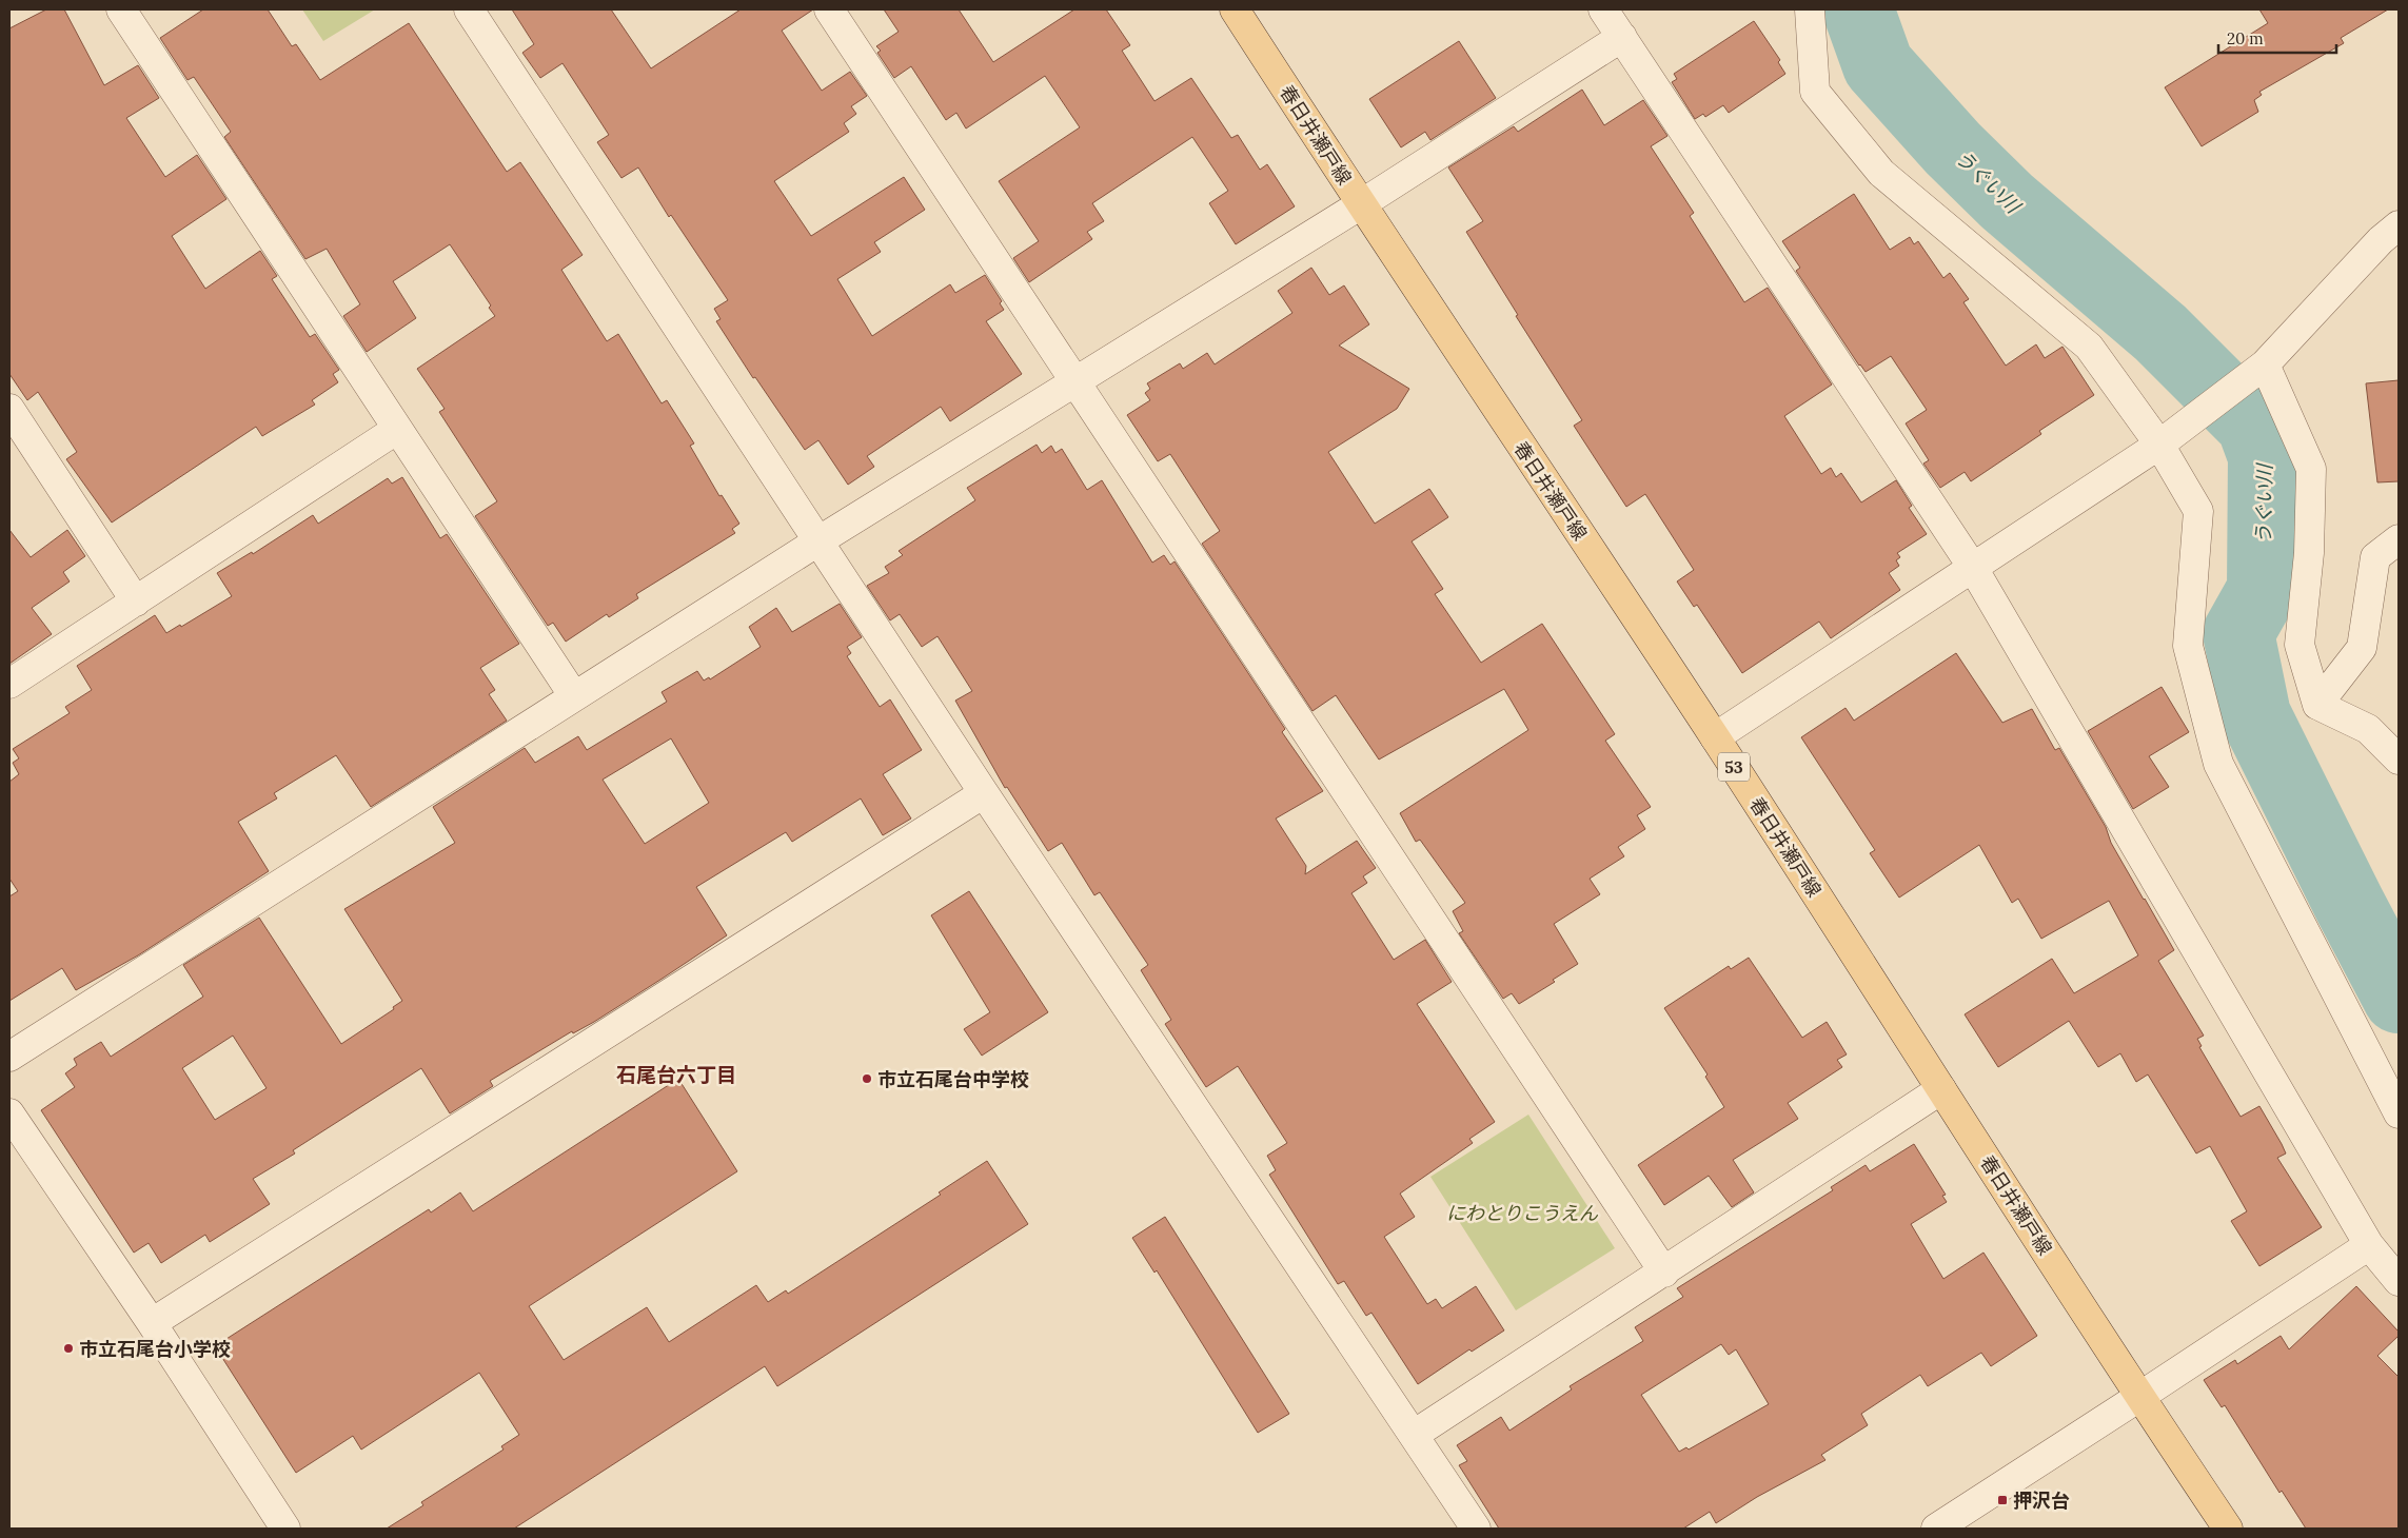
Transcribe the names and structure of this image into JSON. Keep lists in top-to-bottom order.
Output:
{
  "streets": {
    "main road": ["春日井瀬戸線", "53"]
  },
  "districts": ["石尾台六丁目"],
  "water": ["うぐい川"],
  "parks": ["にわとりこうえん"],
  "places": {
    "other": ["市立石尾台中学校", "市立石尾台小学校"],
    "transit": ["押沢台"]
  },
  "scale_bar": "20 m"
}
